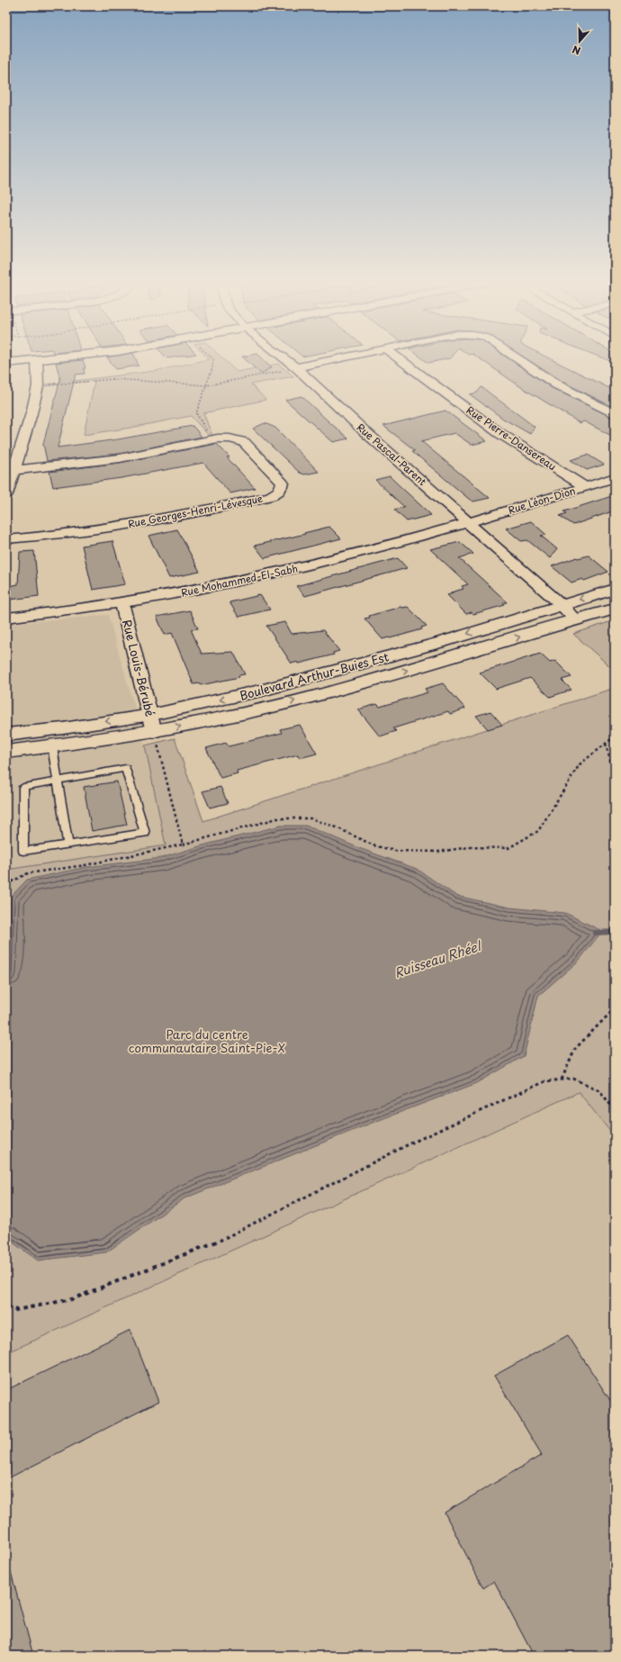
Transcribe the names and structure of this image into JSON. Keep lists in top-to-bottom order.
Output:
{
  "streets": {
    "street": [
      "Rue Pierre-Dansereau",
      "Rue Pascal-Parent",
      "Rue Léon-Dion",
      "Rue Georges-Henri-Lévesque",
      "Rue Mohammed-El-Sabh",
      "Rue Louis-Bérubé",
      "Boulevard Arthur-Buies Est"
    ]
  },
  "crossings": [
    ["Rue Pierre-Dansereau", "Rue Léon-Dion"],
    ["Rue Pascal-Parent", "Rue Léon-Dion"],
    ["Rue Pascal-Parent", "Rue Mohammed-El-Sabh"],
    ["Rue Pascal-Parent", "Boulevard Arthur-Buies Est"],
    ["Rue Léon-Dion", "Rue Mohammed-El-Sabh"],
    ["Rue Mohammed-El-Sabh", "Rue Louis-Bérubé"],
    ["Rue Louis-Bérubé", "Boulevard Arthur-Buies Est"]
  ],
  "water": ["Ruisseau Rhéel"],
  "parks": ["Parc du centre communautaire Saint-Pie-X"],
  "north": "bottom"
}
